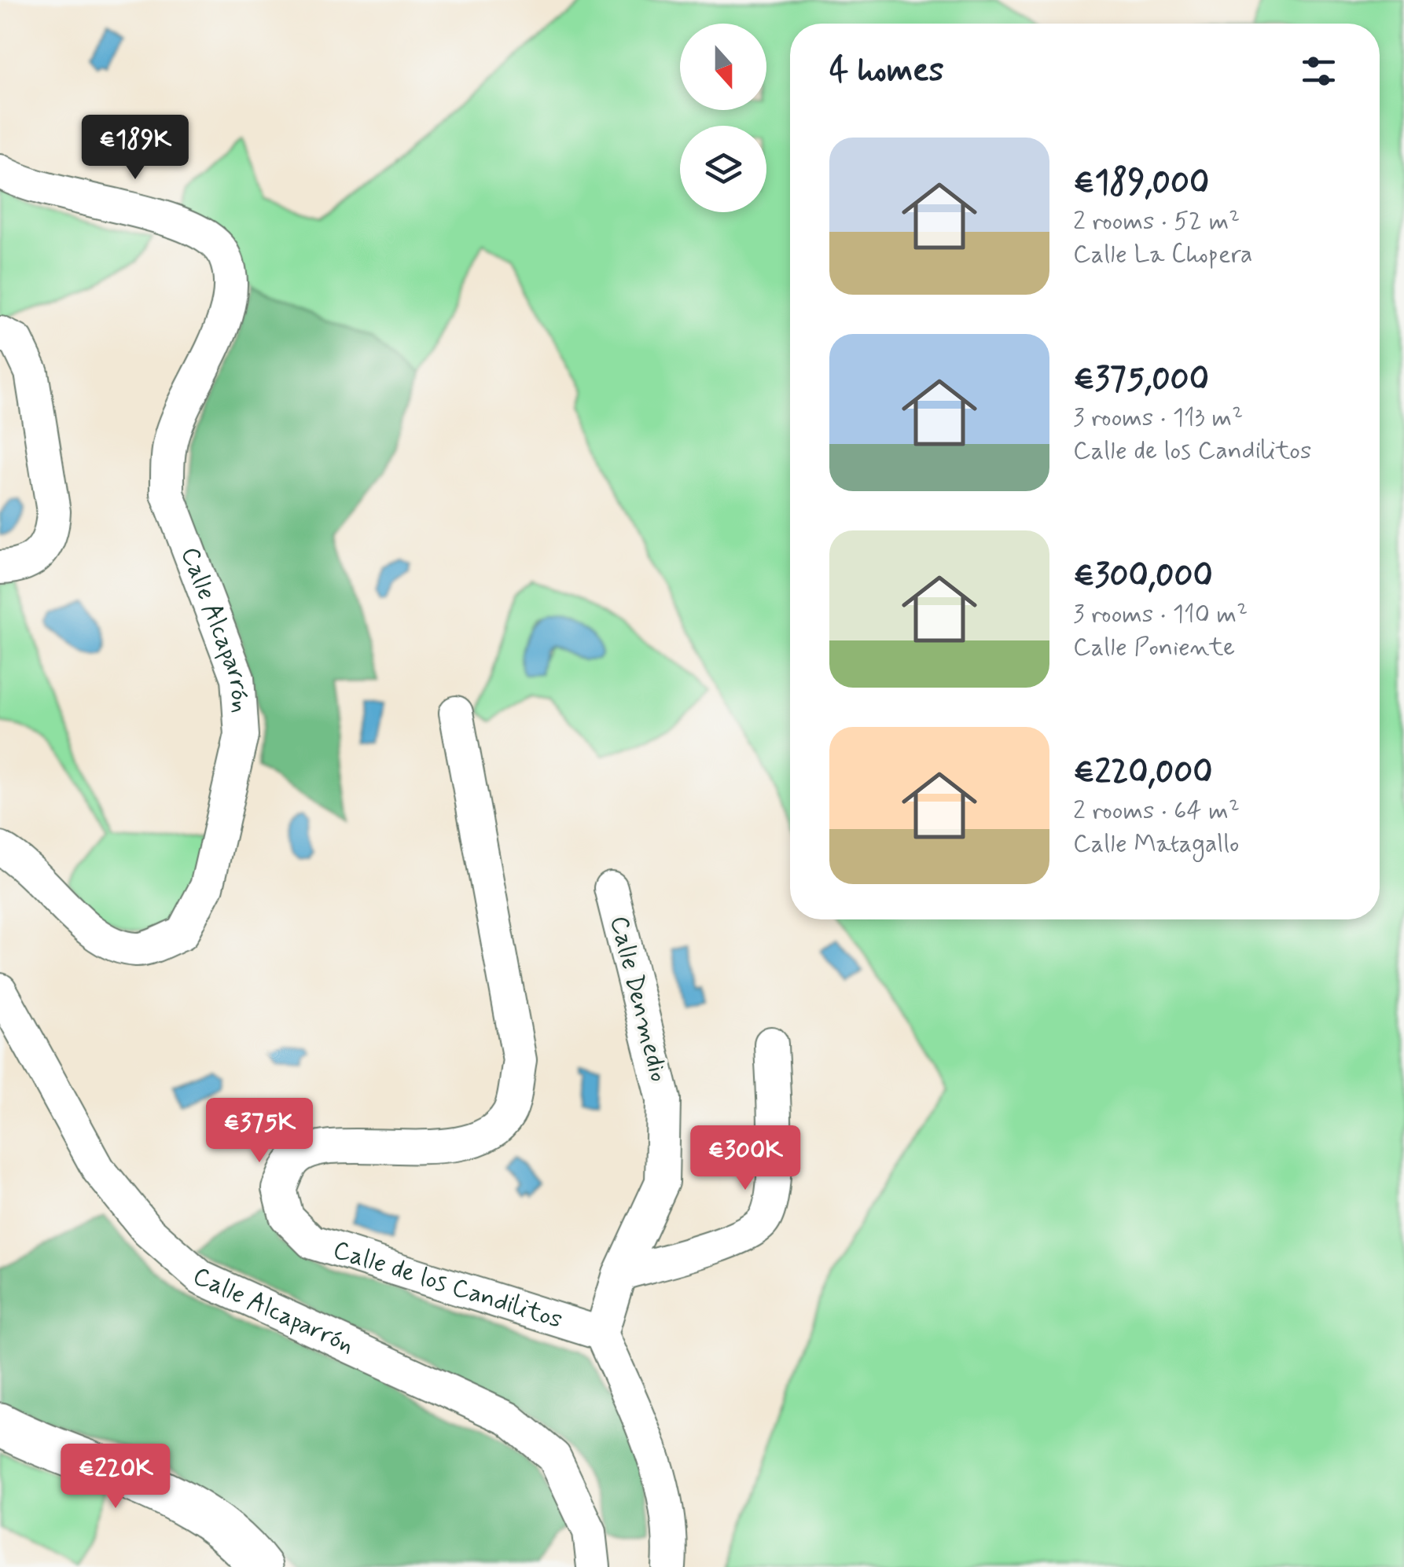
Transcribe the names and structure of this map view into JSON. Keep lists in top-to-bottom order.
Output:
{
  "streets": {
    "street": ["Calle Alcaparrón", "Calle Denmedio", "Calle de los Candilitos"]
  },
  "crossings": [
    ["Calle Denmedio", "Calle de los Candilitos"]
  ],
  "north": "bottom",
  "page": {
    "heading": "4 homes",
    "price": [
      "€189K",
      "€375K",
      "€300K",
      "€220K"
    ],
    "list": [
      {
        "name": "€189,000",
        "note": "2 rooms · 52 m² · Calle La Chopera"
      },
      {
        "name": "€375,000",
        "note": "3 rooms · 113 m² · Calle de los Candilitos"
      },
      {
        "name": "€300,000",
        "note": "3 rooms · 110 m² · Calle Poniente"
      },
      {
        "name": "€220,000",
        "note": "2 rooms · 64 m² · Calle Matagallo"
      }
    ]
  }
}
